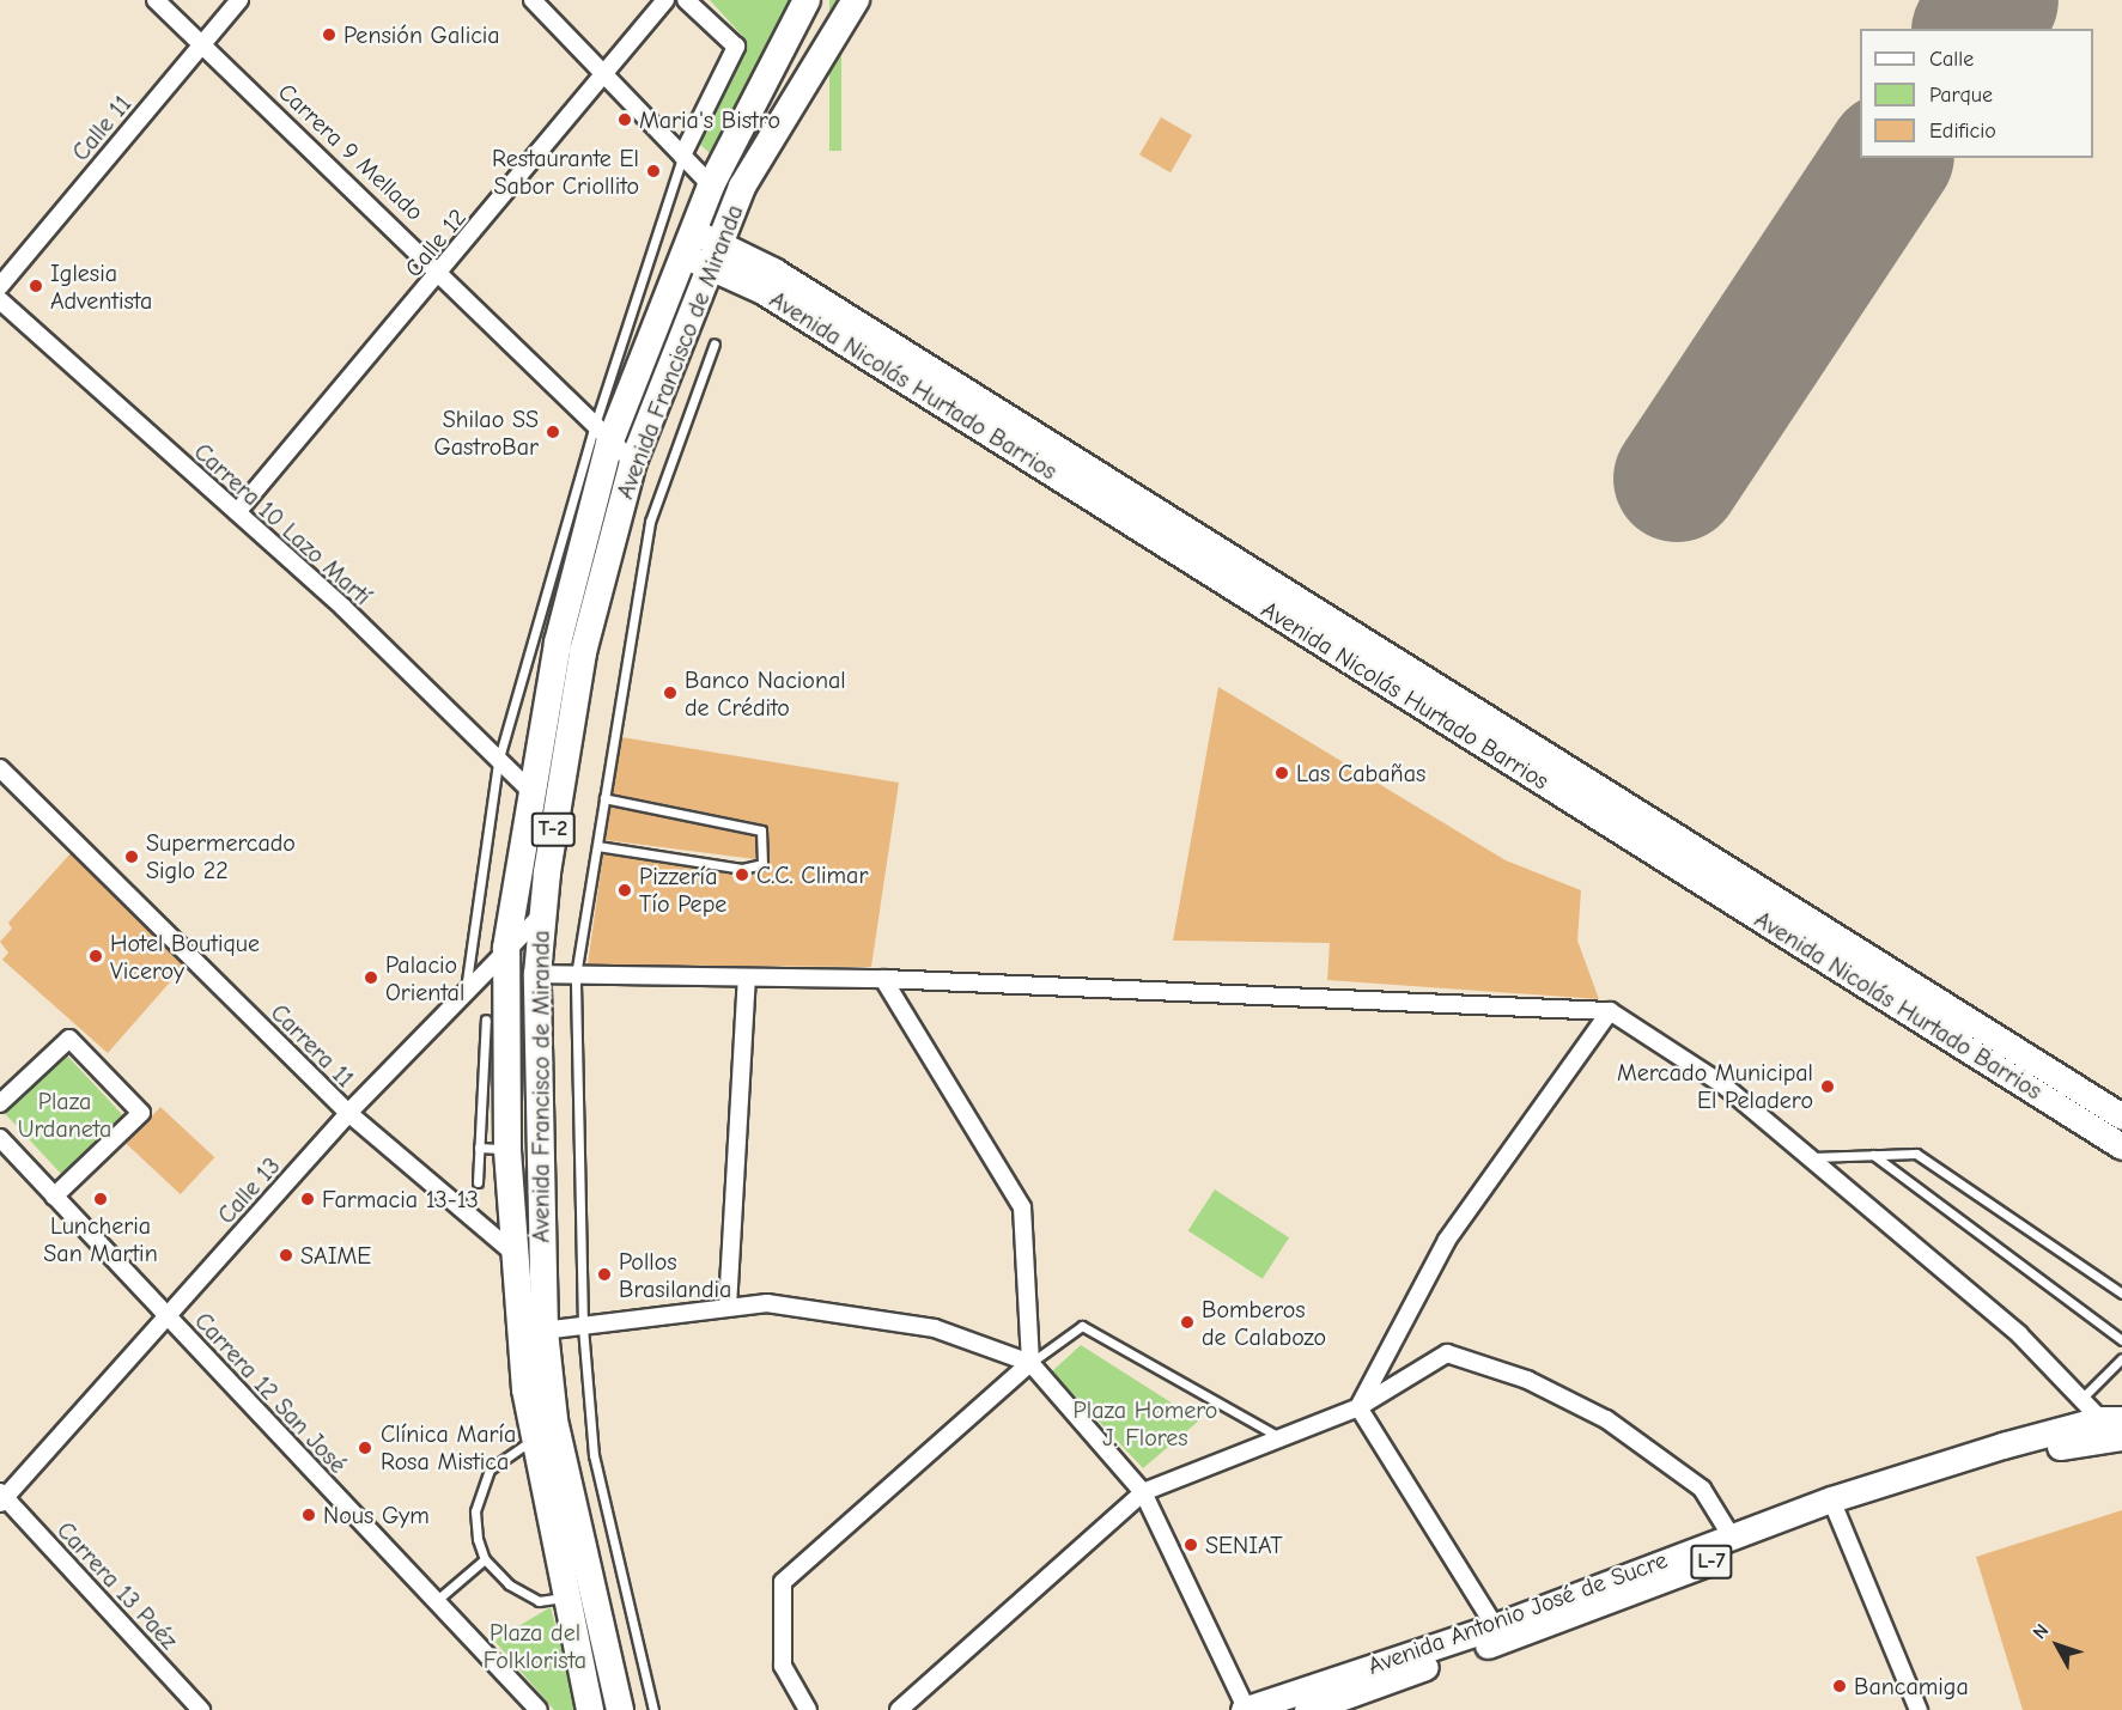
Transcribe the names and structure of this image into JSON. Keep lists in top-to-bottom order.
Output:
{
  "streets": {
    "highway": ["Avenida Francisco de Miranda", "T-2"],
    "main road": ["Avenida Nicolás Hurtado Barrios", "L-7", "Avenida Antonio José de Sucre"],
    "street": [
      "Calle 11",
      "Carrera 9 Mellado",
      "Calle 12",
      "Carrera 10 Lazo Martí",
      "Carrera 11",
      "Calle 13",
      "Carrera 12 San José",
      "Carrera 13 Paéz"
    ]
  },
  "crossings": [
    ["Calle 11", "Carrera 9 Mellado"],
    ["Carrera 9 Mellado", "Calle 12"],
    ["Carrera 9 Mellado", "Avenida Francisco de Miranda"],
    ["Calle 12", "Carrera 10 Lazo Martí"],
    ["Avenida Francisco de Miranda", "Avenida Nicolás Hurtado Barrios"],
    ["Avenida Francisco de Miranda", "Carrera 10 Lazo Martí"],
    ["Avenida Francisco de Miranda", "Carrera 11"],
    ["Avenida Francisco de Miranda", "Calle 13"],
    ["Carrera 11", "Calle 13"],
    ["Calle 13", "Carrera 12 San José"],
    ["Calle 13", "Carrera 13 Paéz"]
  ],
  "parks": ["Plaza Urdaneta", "Plaza Homero J. Flores", "Plaza del Folklorista"],
  "places": [
    "Pensión Galicia",
    "Maria's Bistro",
    "Restaurante El Sabor Criollito",
    "Iglesia Adventista",
    "Shilao SS GastroBar",
    "Banco Nacional de Crédito",
    "Las Cabañas",
    "Supermercado Siglo 22",
    "C.C. Climar",
    "Pizzería Tío Pepe",
    "Hotel Boutique Viceroy",
    "Palacio Oriental",
    "Mercado Municipal El Peladero",
    "Luncheria San Martin",
    "Farmacia 13-13",
    "SAIME",
    "Pollos Brasilandia",
    "Bomberos de Calabozo",
    "Clínica María Rosa Mistica",
    "Nous Gym",
    "SENIAT",
    "Bancamiga"
  ],
  "legend": ["Calle", "Parque", "Edificio"],
  "north": "top left"
}
